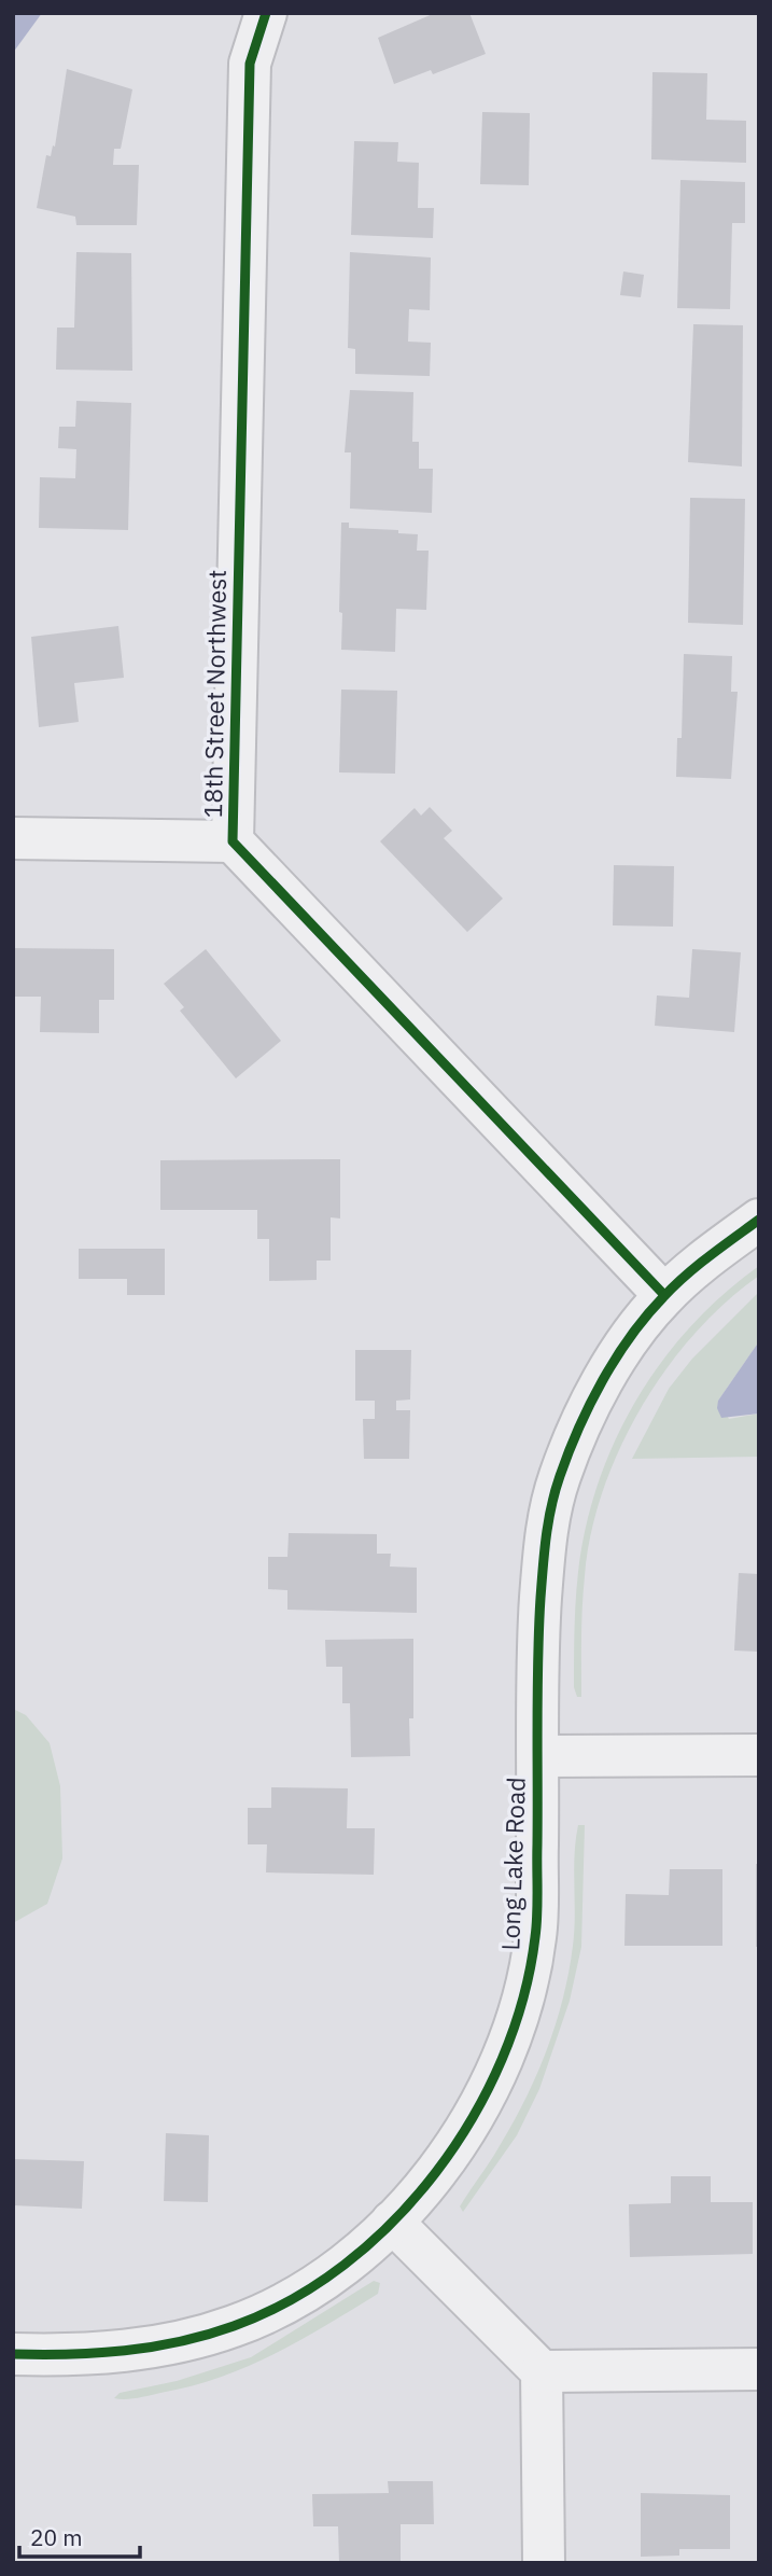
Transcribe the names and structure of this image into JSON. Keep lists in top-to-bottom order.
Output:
{
  "streets": {
    "street": ["18th Street Northwest", "Long Lake Road"]
  },
  "crossings": [
    ["18th Street Northwest", "Long Lake Road"]
  ],
  "scale_bar": "20 m"
}
